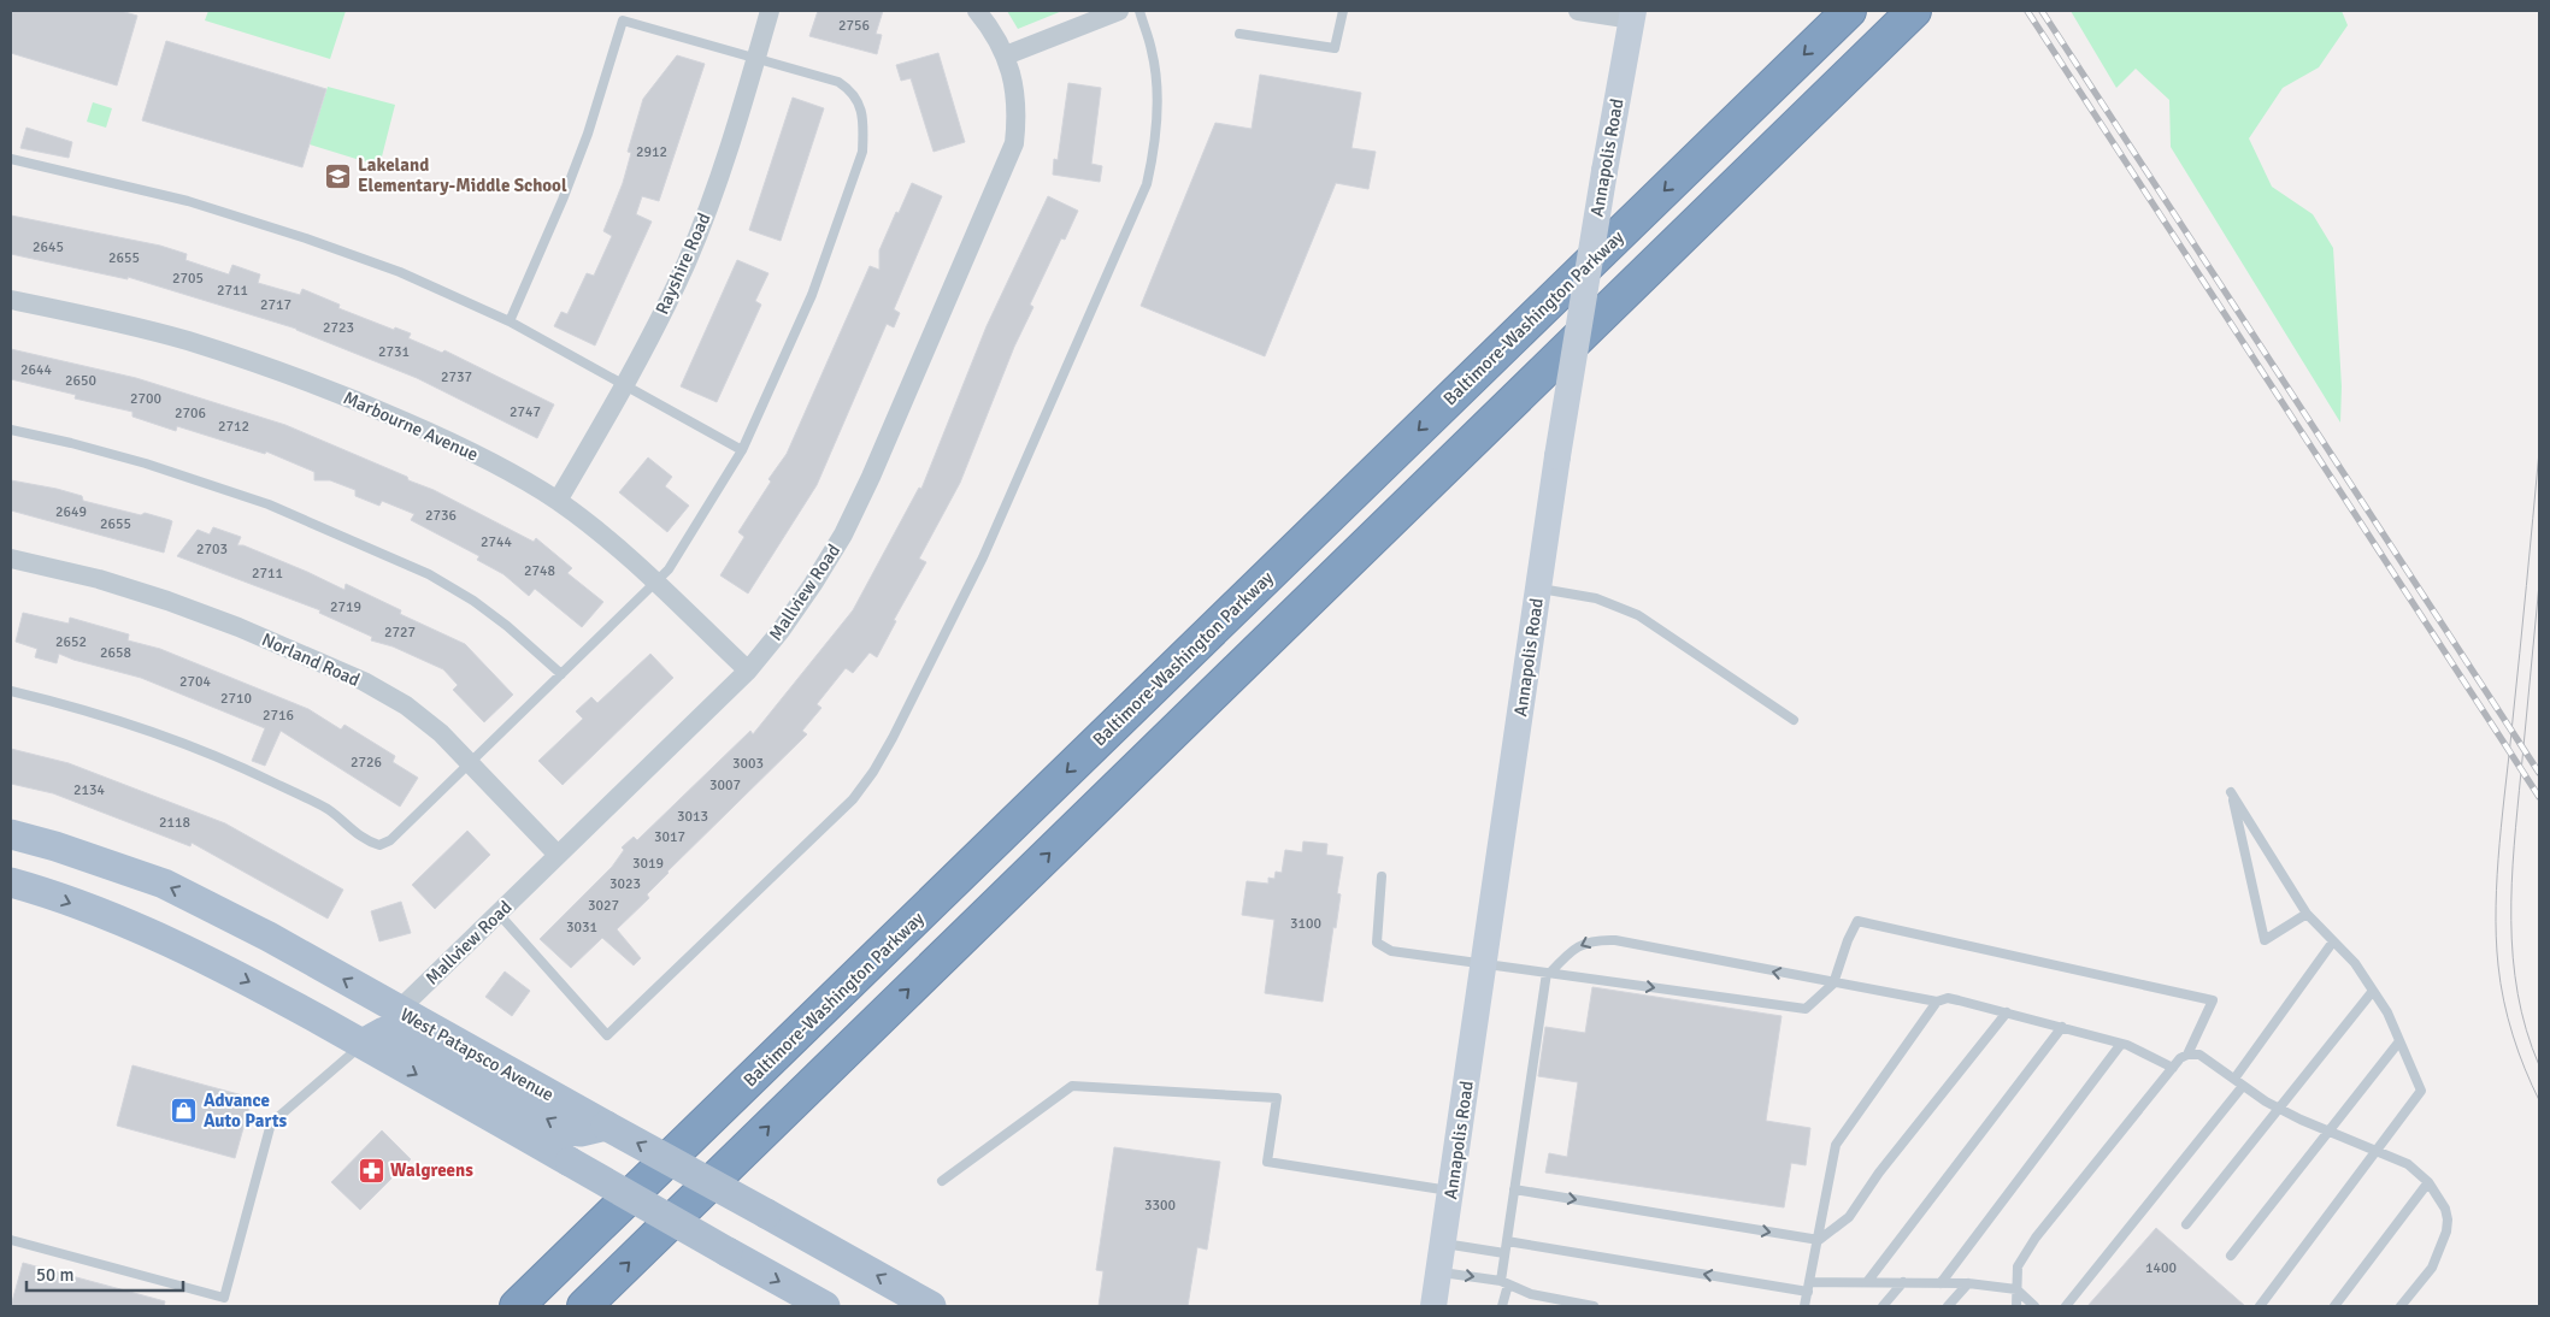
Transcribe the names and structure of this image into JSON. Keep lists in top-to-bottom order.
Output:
{
  "streets": {
    "highway": ["Baltimore-Washington Parkway"],
    "main road": ["Annapolis Road", "West Patapsco Avenue"],
    "street": [
      "Rayshire Road",
      "Marbourne Avenue",
      "Mallview Road",
      "Norland Road"
    ]
  },
  "crossings": [
    ["Rayshire Road", "Marbourne Avenue"],
    ["Marbourne Avenue", "Mallview Road"],
    ["Mallview Road", "Norland Road"],
    ["Mallview Road", "West Patapsco Avenue"]
  ],
  "places": {
    "school or university": ["Lakeland Elementary-Middle School"],
    "shop": ["Advance Auto Parts"],
    "pharmacy": ["Walgreens"]
  },
  "house_numbers": [
    "2756",
    "2912",
    "2645",
    "2655",
    "2705",
    "2711",
    "2717",
    "2723",
    "2731",
    "2644",
    "2737",
    "2650",
    "2700",
    "2747",
    "2706",
    "2712",
    "2649",
    "2736",
    "2655",
    "2744",
    "2703",
    "2748",
    "2711",
    "2719",
    "2727",
    "2652",
    "2658",
    "2704",
    "2710",
    "2716",
    "2726",
    "3003",
    "3007",
    "2134",
    "3013",
    "2118",
    "3017",
    "3019",
    "3023",
    "3027",
    "3100",
    "3031",
    "3300",
    "1400"
  ],
  "scale_bar": "50 m"
}
